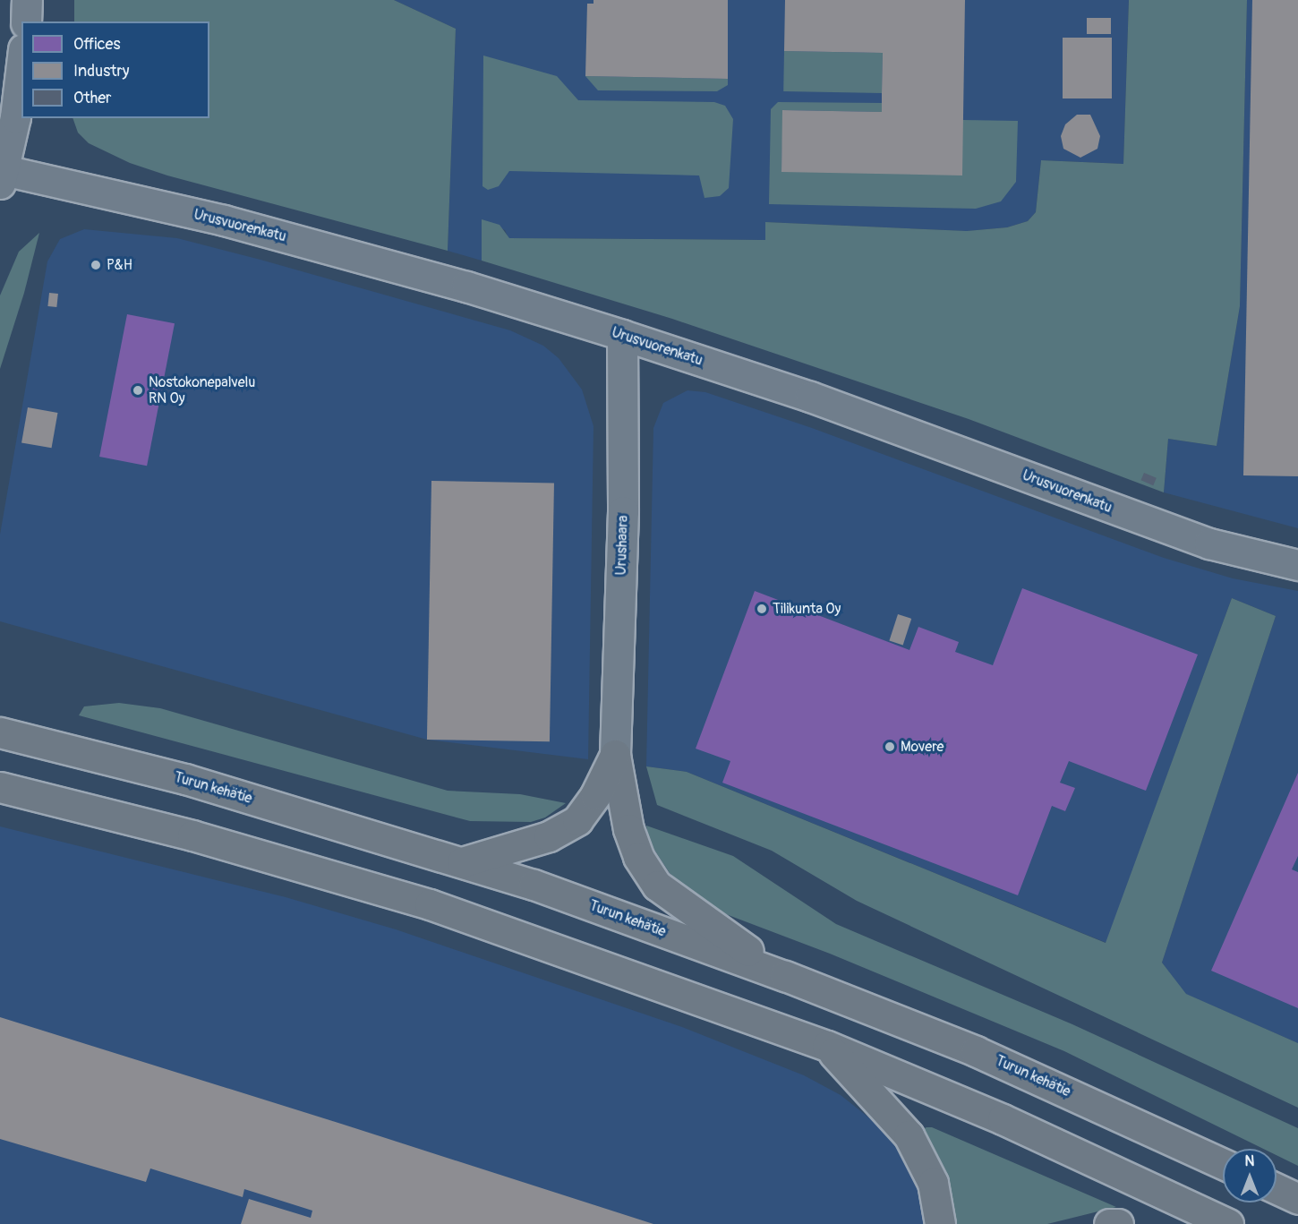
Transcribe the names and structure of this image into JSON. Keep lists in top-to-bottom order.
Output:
{
  "streets": {
    "highway": ["Turun kehätie"],
    "street": ["Urusvuorenkatu", "Urushaara"]
  },
  "crossings": [
    ["Urusvuorenkatu", "Urushaara"]
  ],
  "places": [
    "P&H",
    "Nostokonepalvelu RN Oy",
    "Tilikunta Oy",
    "Movere"
  ],
  "legend": ["Offices", "Industry", "Other"],
  "north": "top"
}
